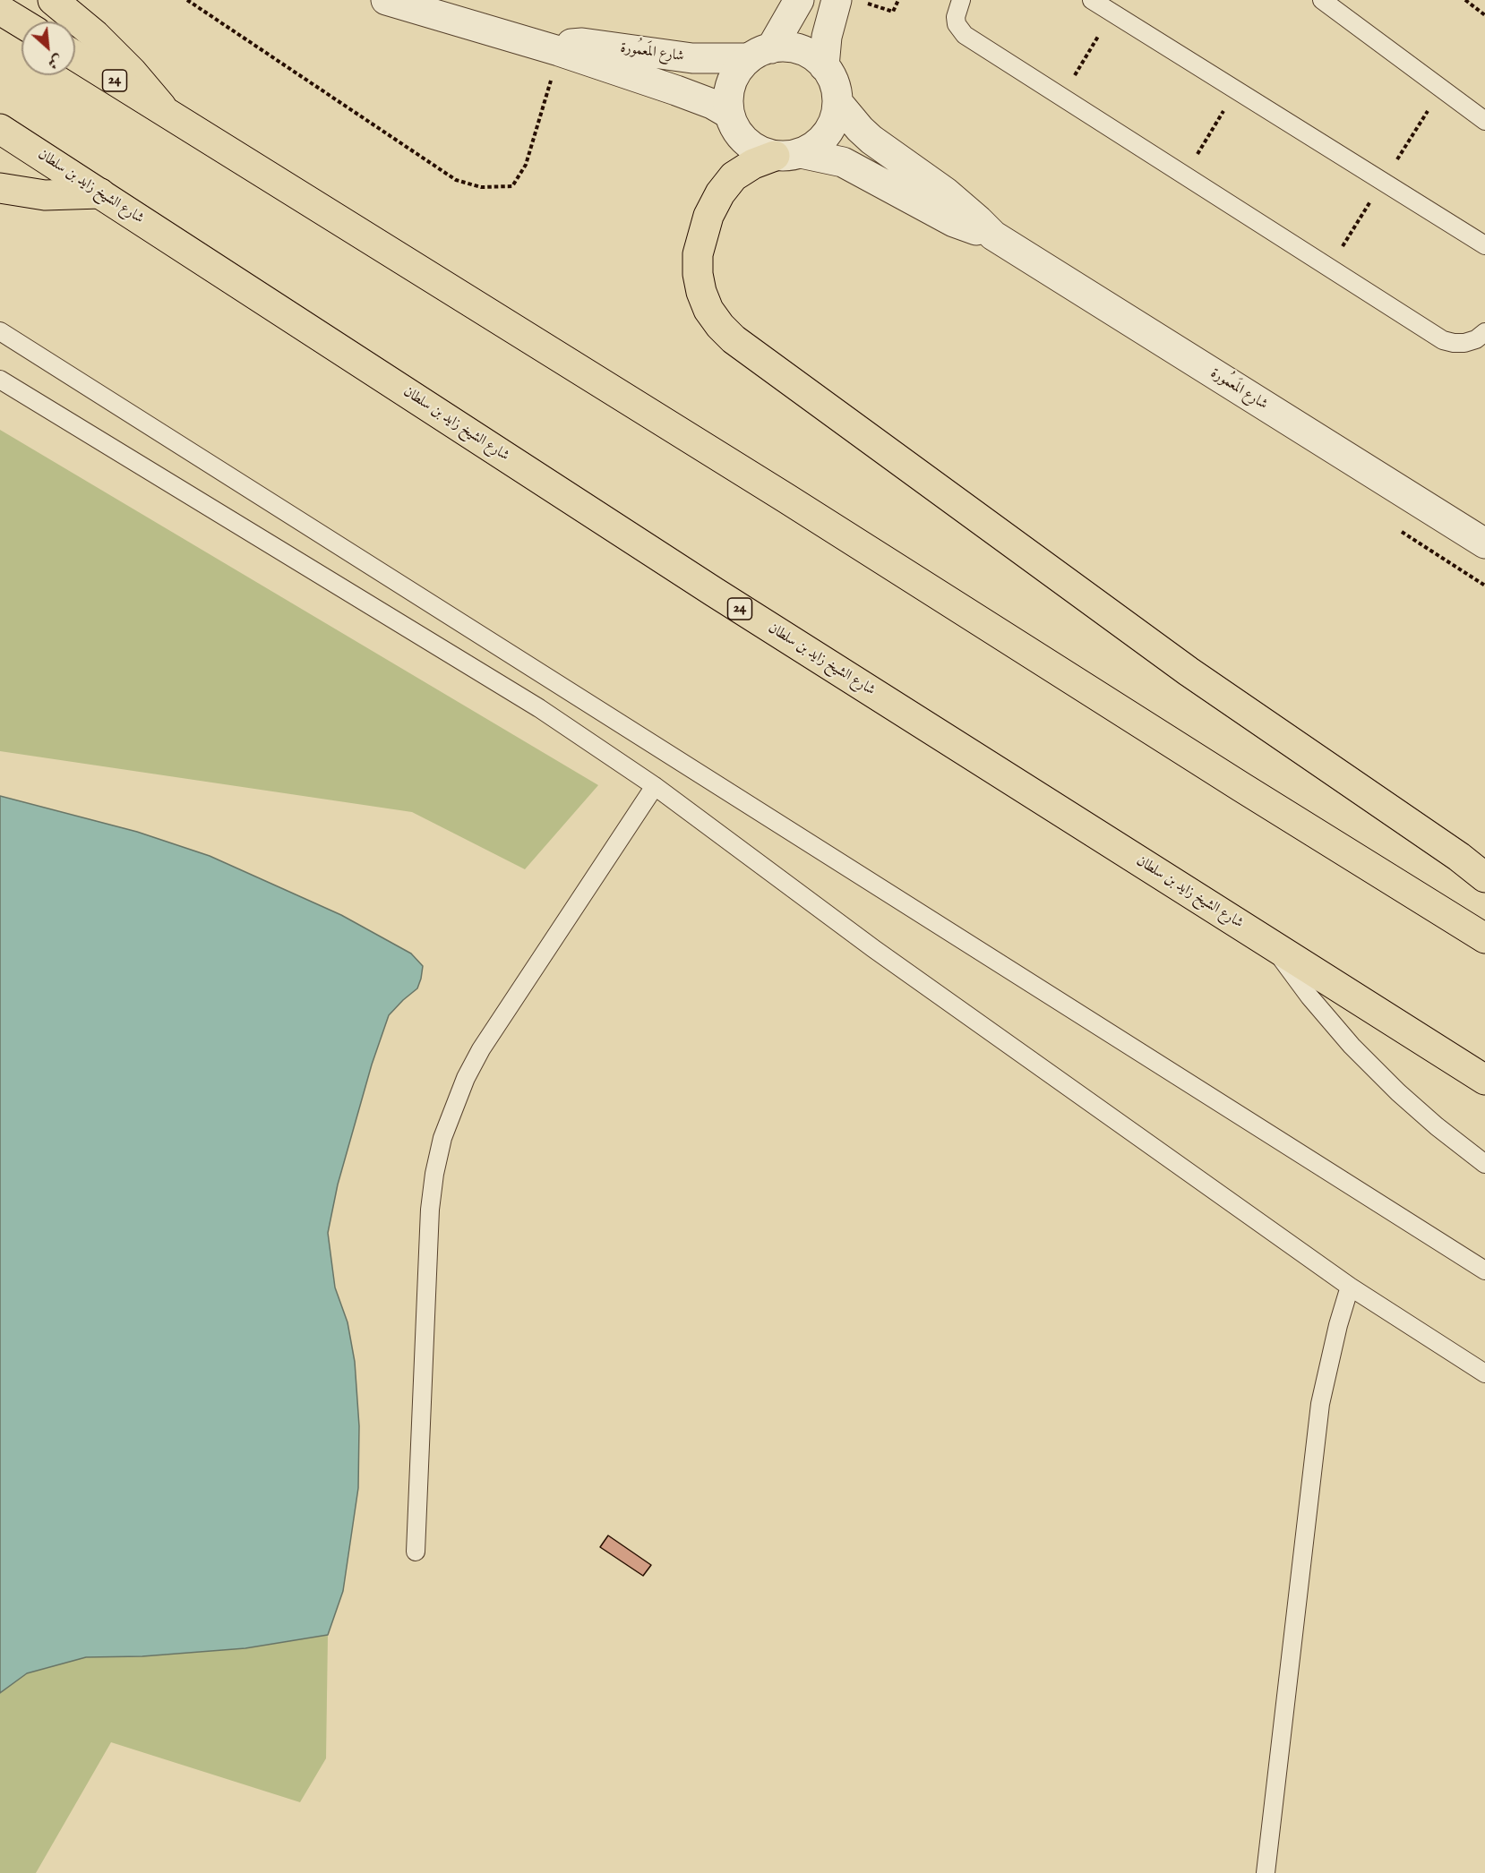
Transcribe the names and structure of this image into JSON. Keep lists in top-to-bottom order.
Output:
{
  "streets": {
    "main road": ["24", "شارع الشيخ زايد بن سلطان"],
    "street": ["شارع المَعمُورة"]
  },
  "north": "bottom right"
}
